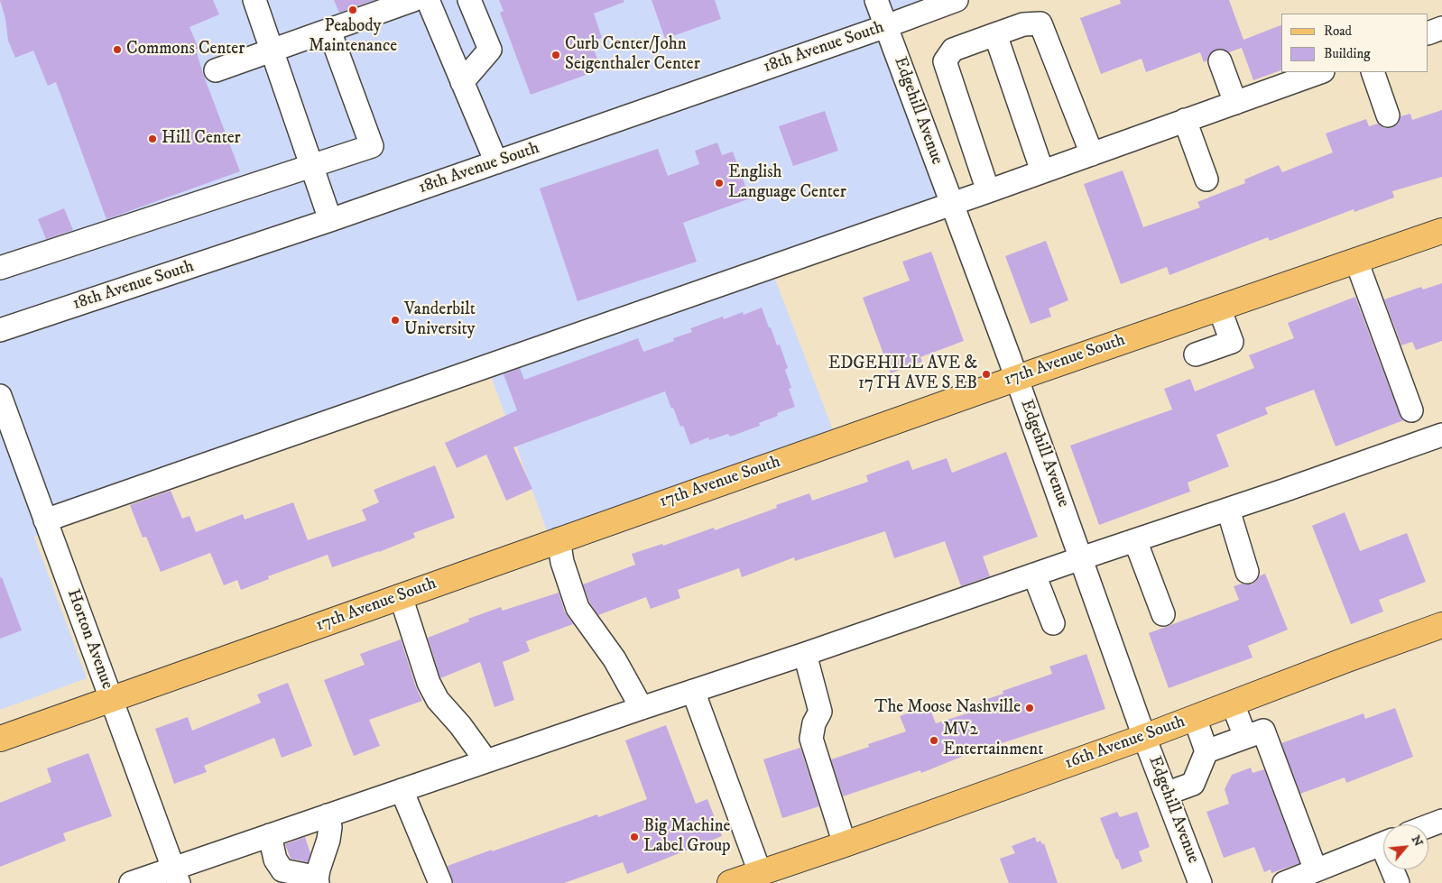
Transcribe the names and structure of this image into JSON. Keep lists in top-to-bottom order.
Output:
{
  "streets": {
    "main road": ["17th Avenue South", "16th Avenue South"],
    "street": ["18th Avenue South", "Edgehill Avenue", "Horton Avenue"]
  },
  "crossings": [
    ["18th Avenue South", "Edgehill Avenue"],
    ["Edgehill Avenue", "17th Avenue South"],
    ["Edgehill Avenue", "16th Avenue South"],
    ["17th Avenue South", "Horton Avenue"]
  ],
  "places": [
    "Peabody Maintenance",
    "Commons Center",
    "Curb Center/John Seigenthaler Center",
    "Hill Center",
    "English Language Center",
    "Vanderbilt University",
    "EDGEHILL AVE & 17TH AVE S EB",
    "The Moose Nashville",
    "MV2 Entertainment",
    "Big Machine Label Group"
  ],
  "legend": ["Road", "Building"],
  "north": "top right"
}
